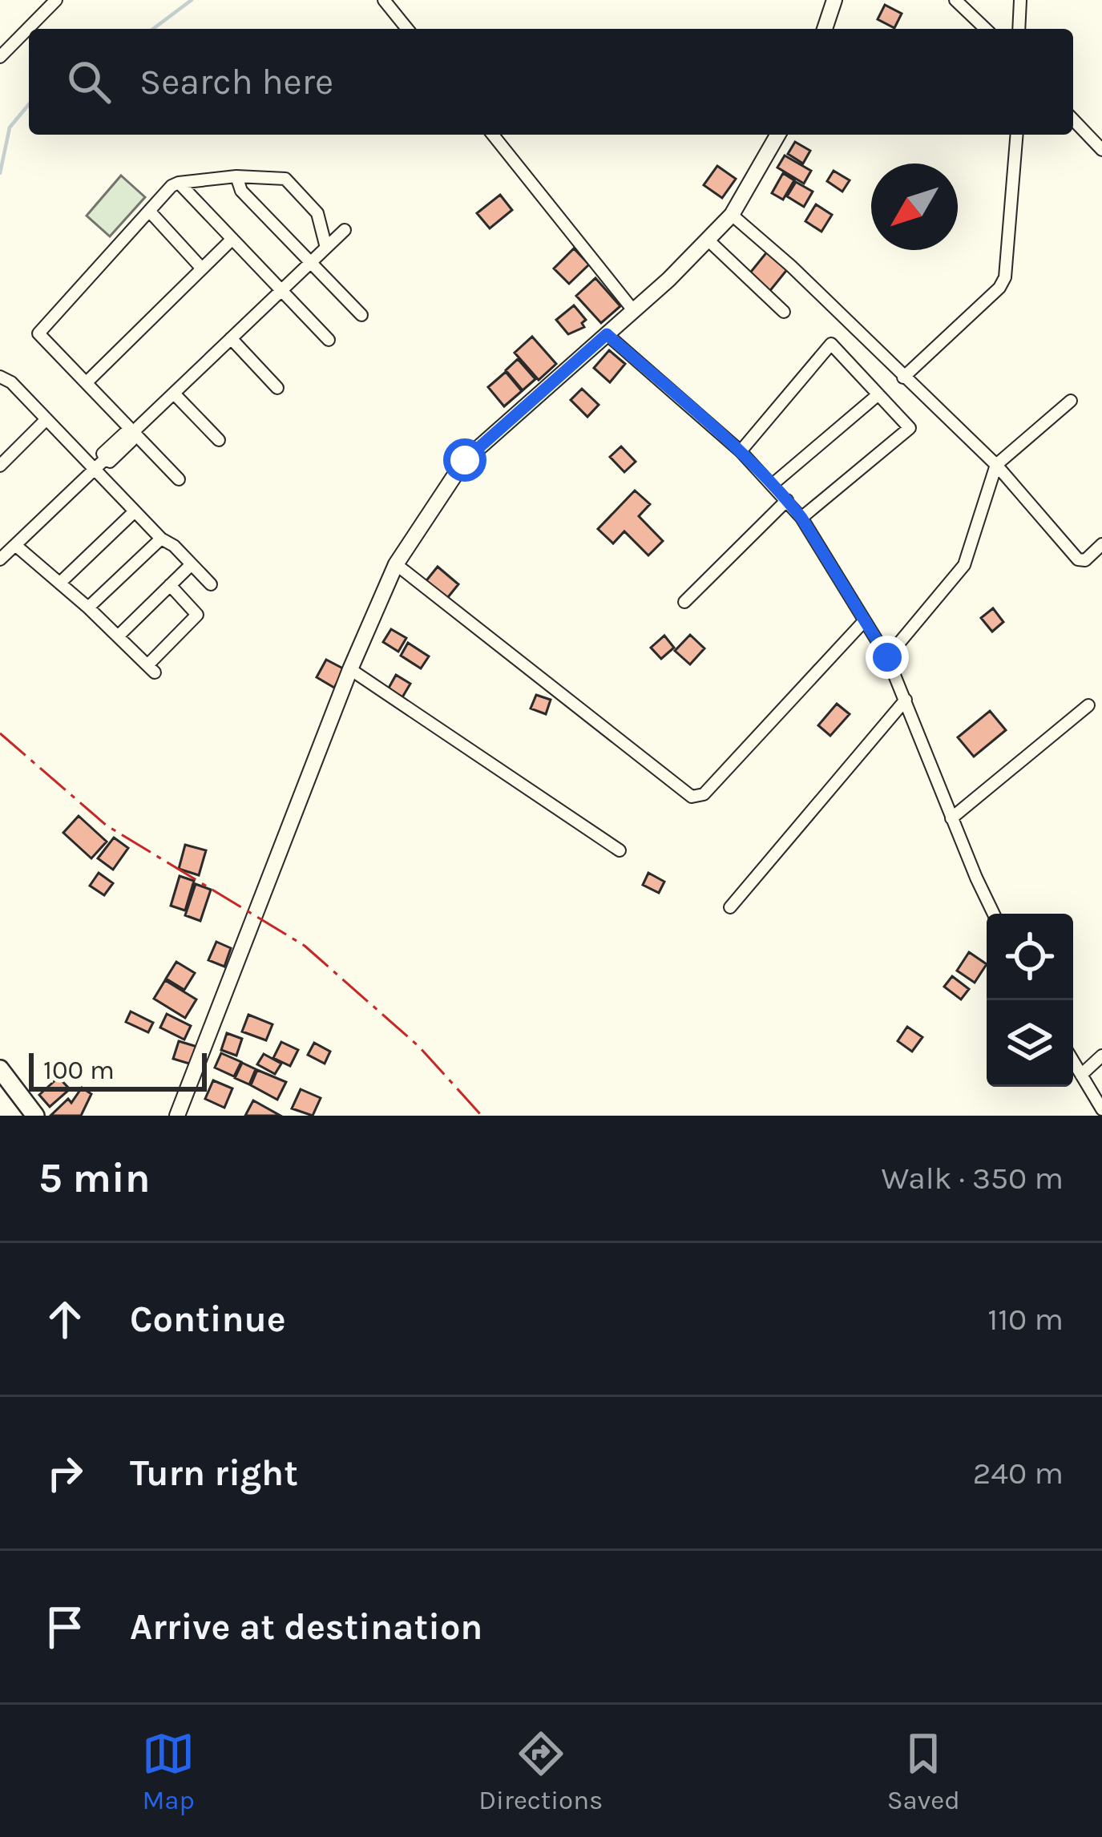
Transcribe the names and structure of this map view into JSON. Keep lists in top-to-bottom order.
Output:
{
  "scale_bar": "100 m",
  "north": "bottom left",
  "page": {
    "search": "Search here",
    "scale": "100 m",
    "heading": ["5 min", "Walk · 350 m"],
    "list": [
      ["Continue", "110 m"],
      ["Turn right", "240 m"],
      "Arrive at destination"
    ],
    "nav": ["Map", "Directions", "Saved"]
  }
}
